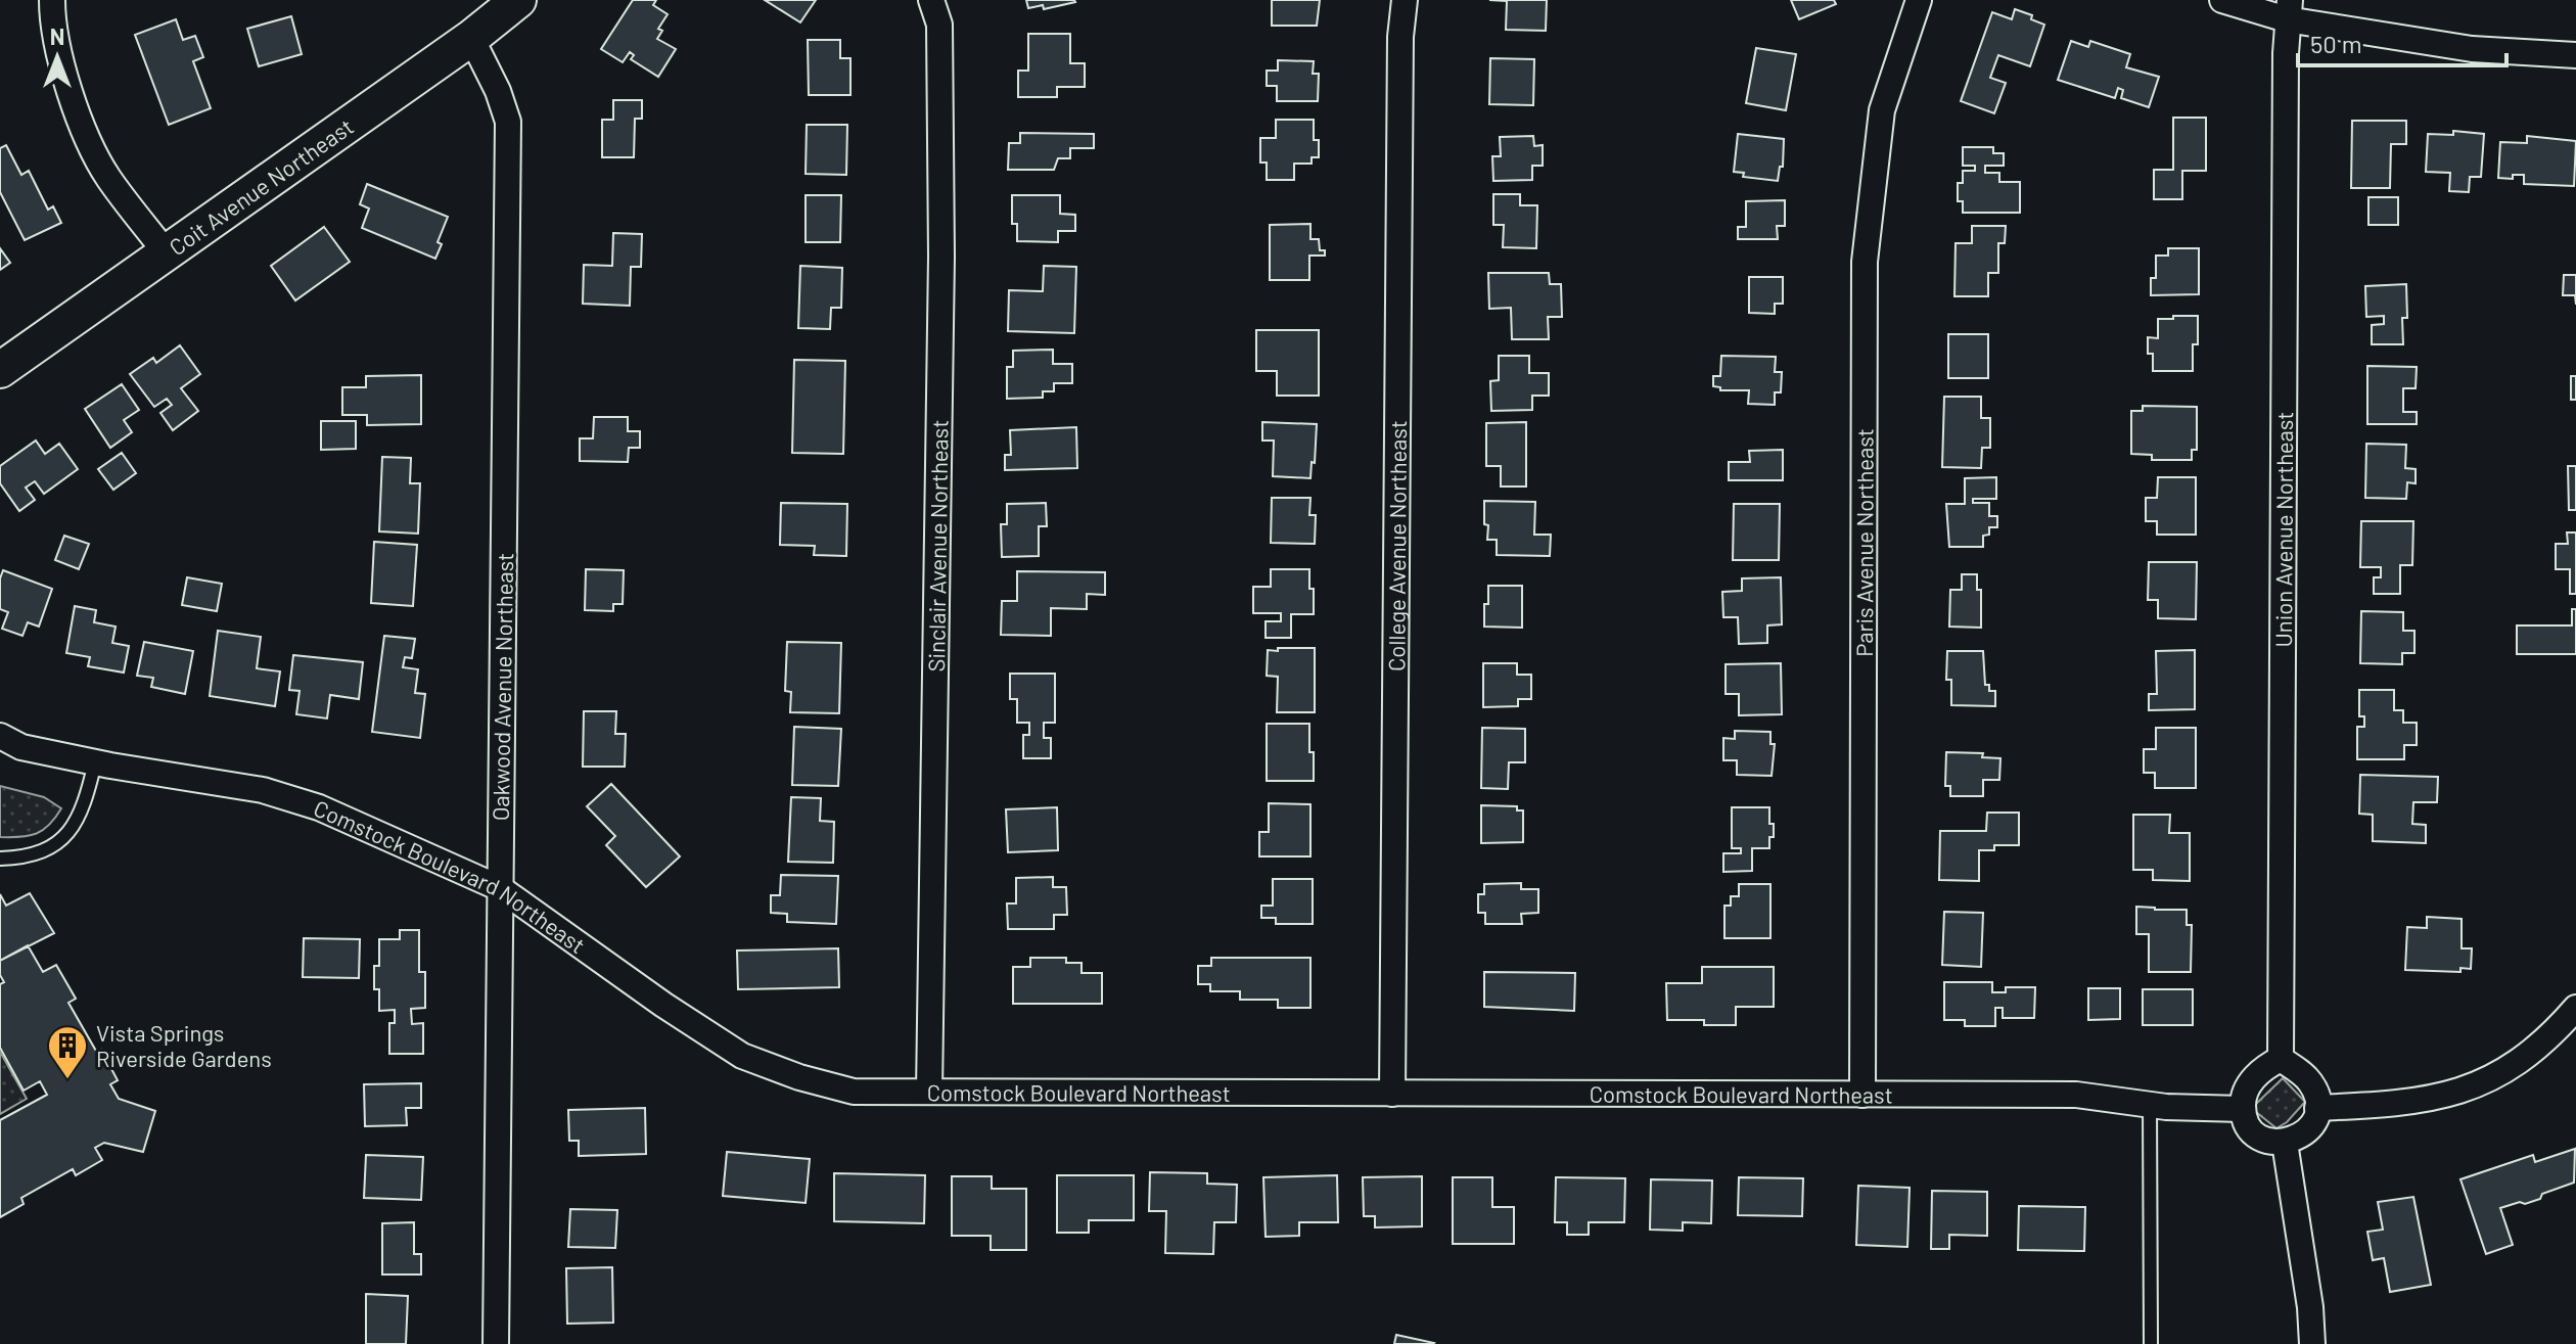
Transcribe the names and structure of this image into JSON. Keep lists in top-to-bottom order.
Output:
{
  "streets": {
    "street": [
      "Coit Avenue Northeast",
      "Union Avenue Northeast",
      "Paris Avenue Northeast",
      "Sinclair Avenue Northeast",
      "College Avenue Northeast",
      "Oakwood Avenue Northeast",
      "Comstock Boulevard Northeast"
    ]
  },
  "crossings": [
    ["Coit Avenue Northeast", "Oakwood Avenue Northeast"],
    ["Union Avenue Northeast", "Comstock Boulevard Northeast"],
    ["Paris Avenue Northeast", "Comstock Boulevard Northeast"],
    ["Sinclair Avenue Northeast", "Comstock Boulevard Northeast"],
    ["College Avenue Northeast", "Comstock Boulevard Northeast"],
    ["Oakwood Avenue Northeast", "Comstock Boulevard Northeast"]
  ],
  "places": {
    "building": ["Vista Springs Riverside Gardens"]
  },
  "scale_bar": "50 m",
  "north": "top"
}
